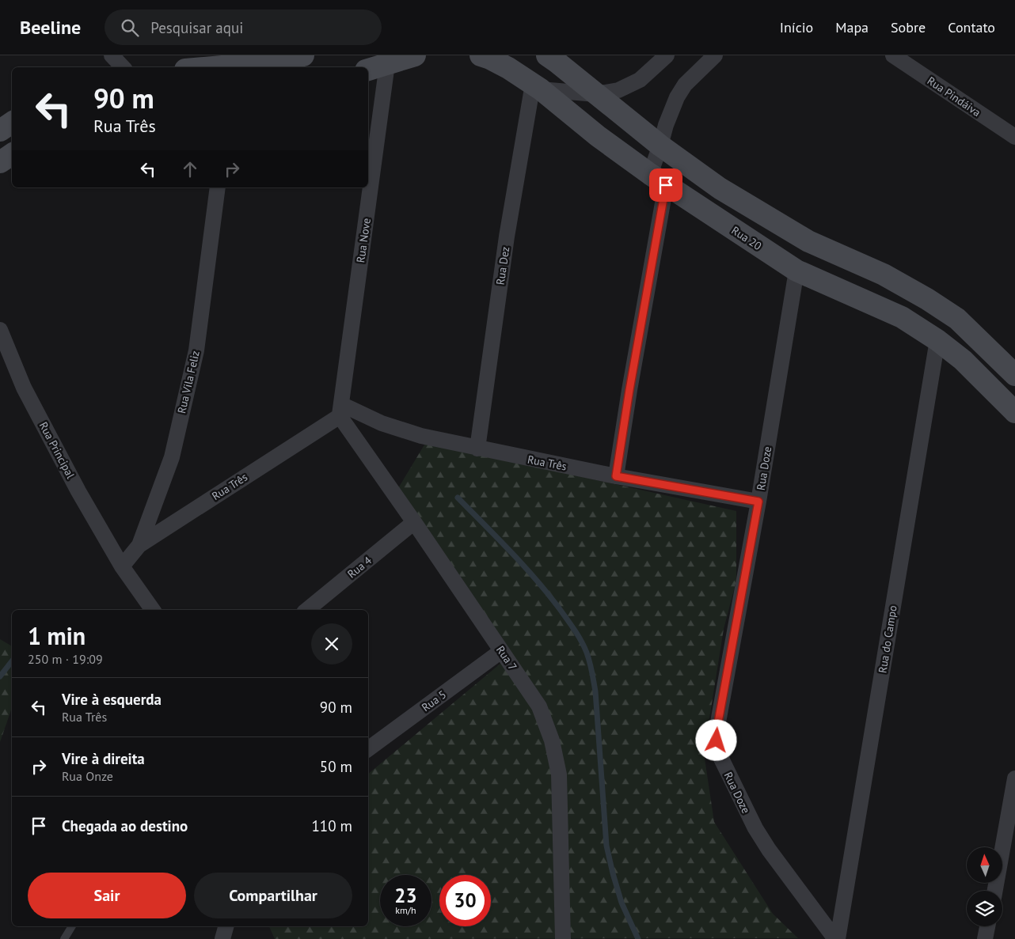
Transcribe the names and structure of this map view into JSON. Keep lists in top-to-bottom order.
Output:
{
  "streets": {
    "street": [
      "Rua Pindáiva",
      "Rua 20",
      "Rua Nove",
      "Rua Dez",
      "Rua Vila Feliz",
      "Rua Principal",
      "Rua Três",
      "Rua Doze",
      "Rua 4",
      "Rua do Campo",
      "Rua 7",
      "Rua 5"
    ]
  },
  "crossings": [
    ["Rua 20", "Rua Dez"],
    ["Rua 20", "Rua Doze"],
    ["Rua 20", "Rua do Campo"],
    ["Rua Nove", "Rua Três"],
    ["Rua Nove", "Rua 7"],
    ["Rua Dez", "Rua Três"],
    ["Rua Vila Feliz", "Rua Principal"],
    ["Rua Vila Feliz", "Rua Três"],
    ["Rua Três", "Rua Doze"],
    ["Rua Três", "Rua 7"],
    ["Rua Doze", "Rua do Campo"],
    ["Rua 4", "Rua 7"],
    ["Rua 7", "Rua 5"]
  ],
  "north": "top",
  "page": {
    "header": "Beeline",
    "search": "Pesquisar aqui",
    "nav": [
      "Início",
      "Mapa",
      "Sobre",
      "Contato"
    ],
    "turn": ["90 m", "Rua Três"],
    "heading": ["1 min", "250 m · 19:09"],
    "list": [
      {
        "name": "Vire à esquerda",
        "note": "Rua Três",
        "value": "90 m"
      },
      {
        "name": "Vire à direita",
        "note": "Rua Onze",
        "value": "50 m"
      },
      {
        "name": "Chegada ao destino",
        "value": "110 m"
      }
    ],
    "buttons": ["Sair", "Compartilhar"],
    "speed": "23 km/h",
    "limit": "30"
  }
}
